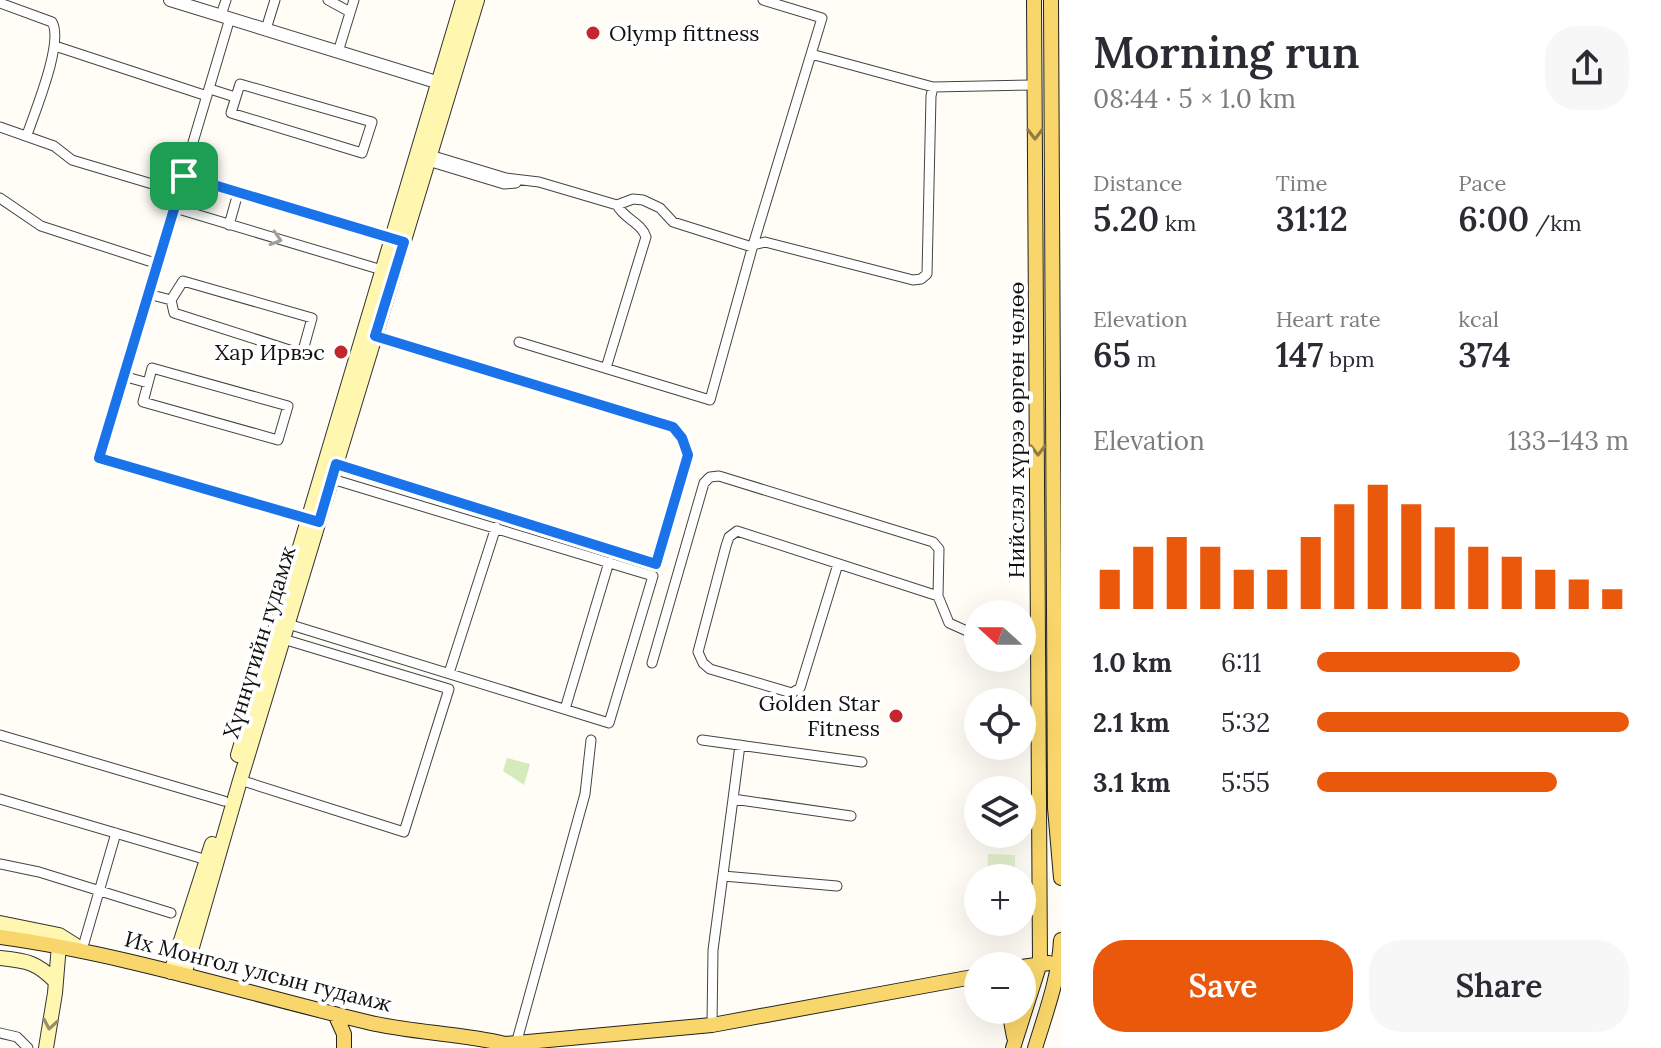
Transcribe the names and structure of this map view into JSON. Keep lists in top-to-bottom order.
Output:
{
  "streets": {
    "main road": ["Нийслэл хүрээ өргөн чөлөө", "Хүннүгийн гудамж", "Их Монгол улсын гудамж"]
  },
  "crossings": [
    ["Хүннүгийн гудамж", "Их Монгол улсын гудамж"]
  ],
  "places": ["Olymp fittness", "Хар Ирвэс", "Golden Star Fitness"],
  "north": "left",
  "page": {
    "heading": ["Morning run", "08:44 · 5 × 1.0 km"],
    "stats": [
      ["Distance", "5.20 km"],
      ["Time", "31:12"],
      ["Pace", "6:00 /km"],
      ["Elevation", "65 m"],
      ["Heart rate", "147 bpm"],
      ["kcal", "374"]
    ],
    "chart": ["Elevation", "133–143 m"],
    "map_buttons": ["+", "−"],
    "list": [
      {
        "name": "1.0 km",
        "note": "6:11"
      },
      {
        "name": "2.1 km",
        "note": "5:32"
      },
      {
        "name": "3.1 km",
        "note": "5:55"
      }
    ],
    "buttons": ["Save", "Share"]
  }
}
